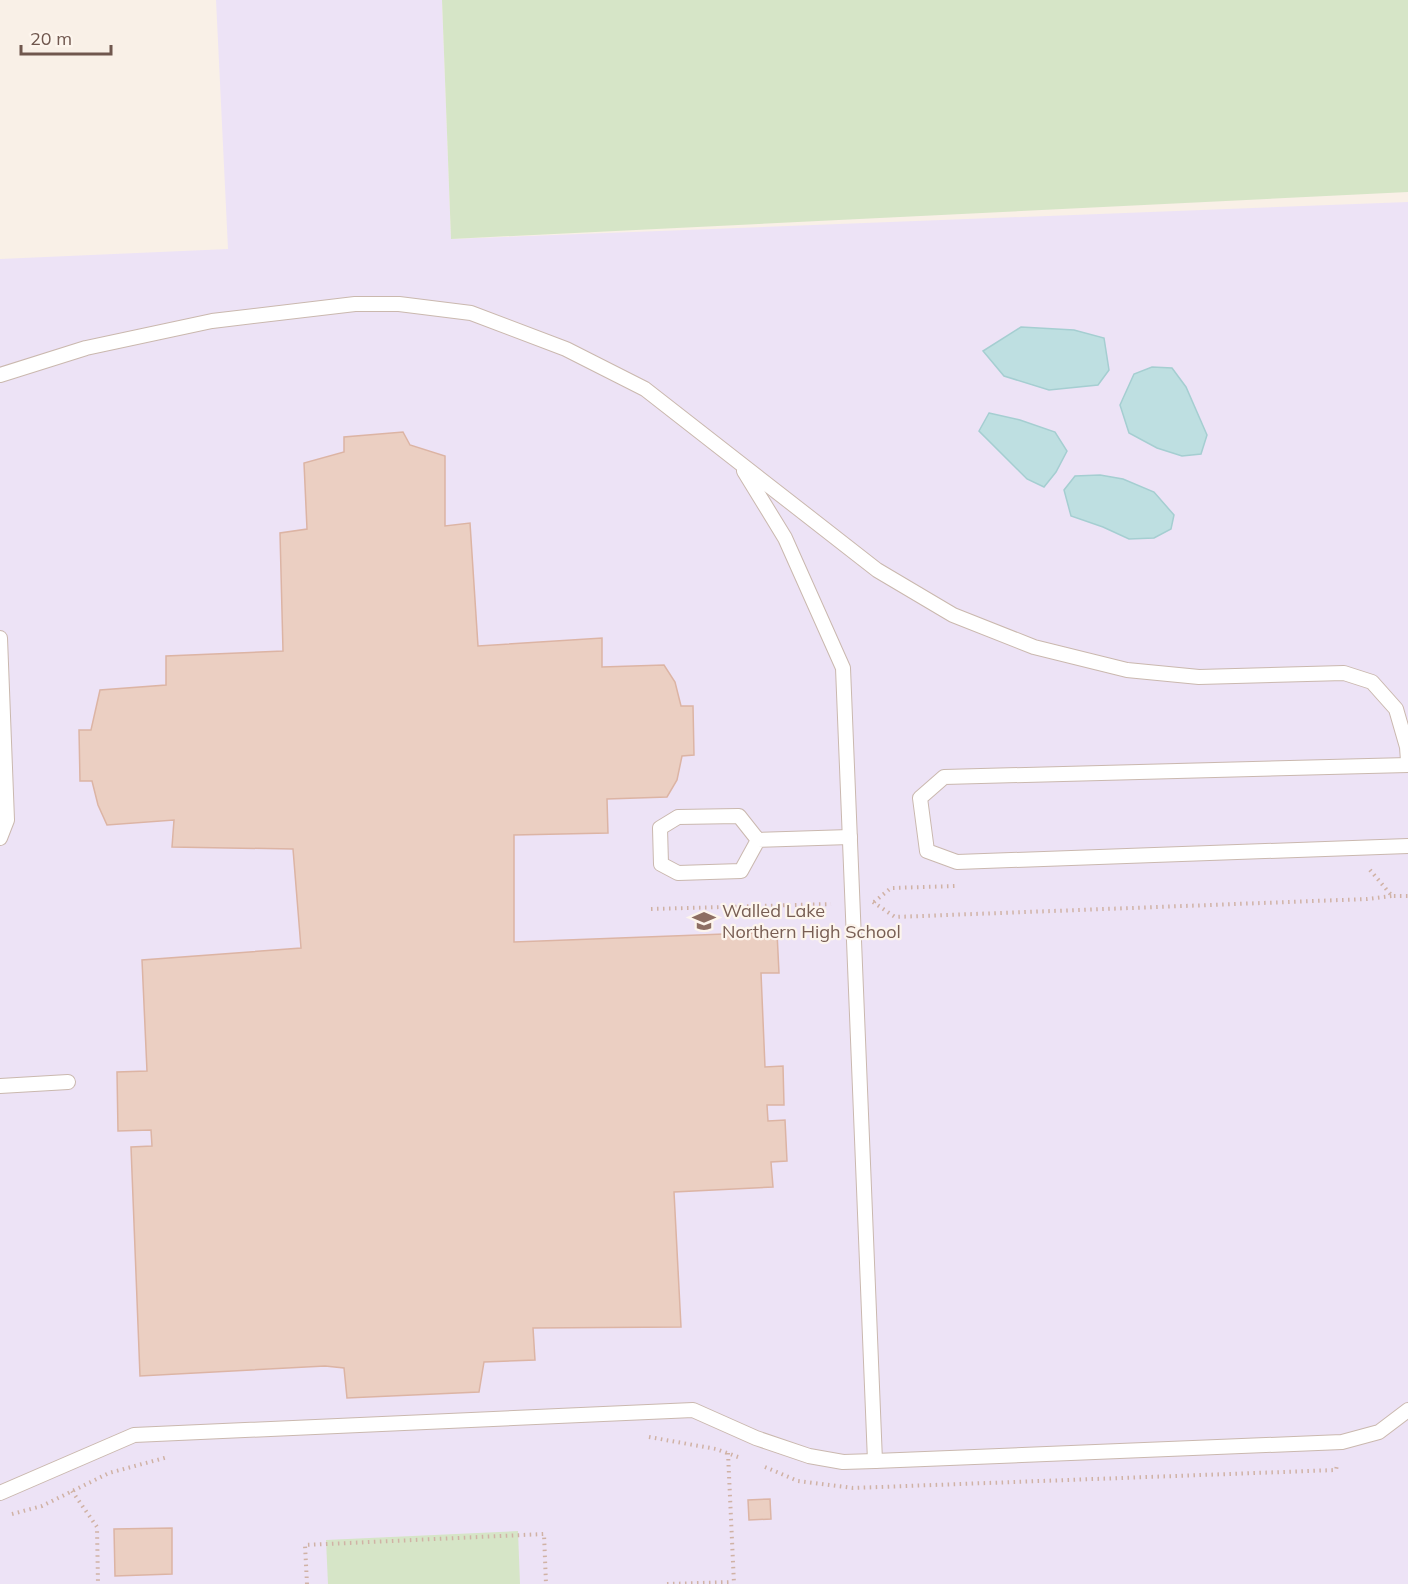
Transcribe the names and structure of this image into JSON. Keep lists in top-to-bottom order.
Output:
{
  "places": {
    "school or university": ["Walled Lake Northern High School"]
  },
  "scale_bar": "20 m"
}
